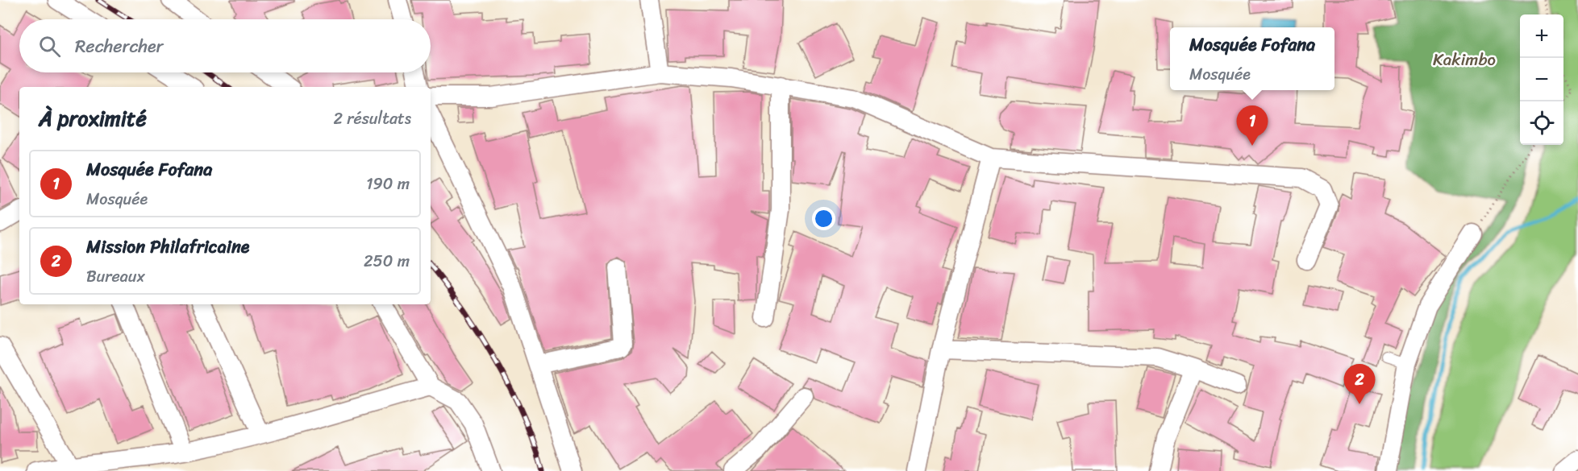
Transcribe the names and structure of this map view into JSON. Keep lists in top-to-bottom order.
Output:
{
  "parks": ["Kakimbo"],
  "page": {
    "map_buttons": ["+", "−"],
    "search": "Rechercher",
    "popup": ["Mosquée Fofana", "Mosquée"],
    "heading": ["À proximité", "2 résultats"],
    "pins": ["1", "2"],
    "list": [
      {
        "mark": "1",
        "name": "Mosquée Fofana",
        "note": "Mosquée",
        "value": "190 m"
      },
      {
        "mark": "2",
        "name": "Mission Philafricaine",
        "note": "Bureaux",
        "value": "250 m"
      }
    ]
  }
}
